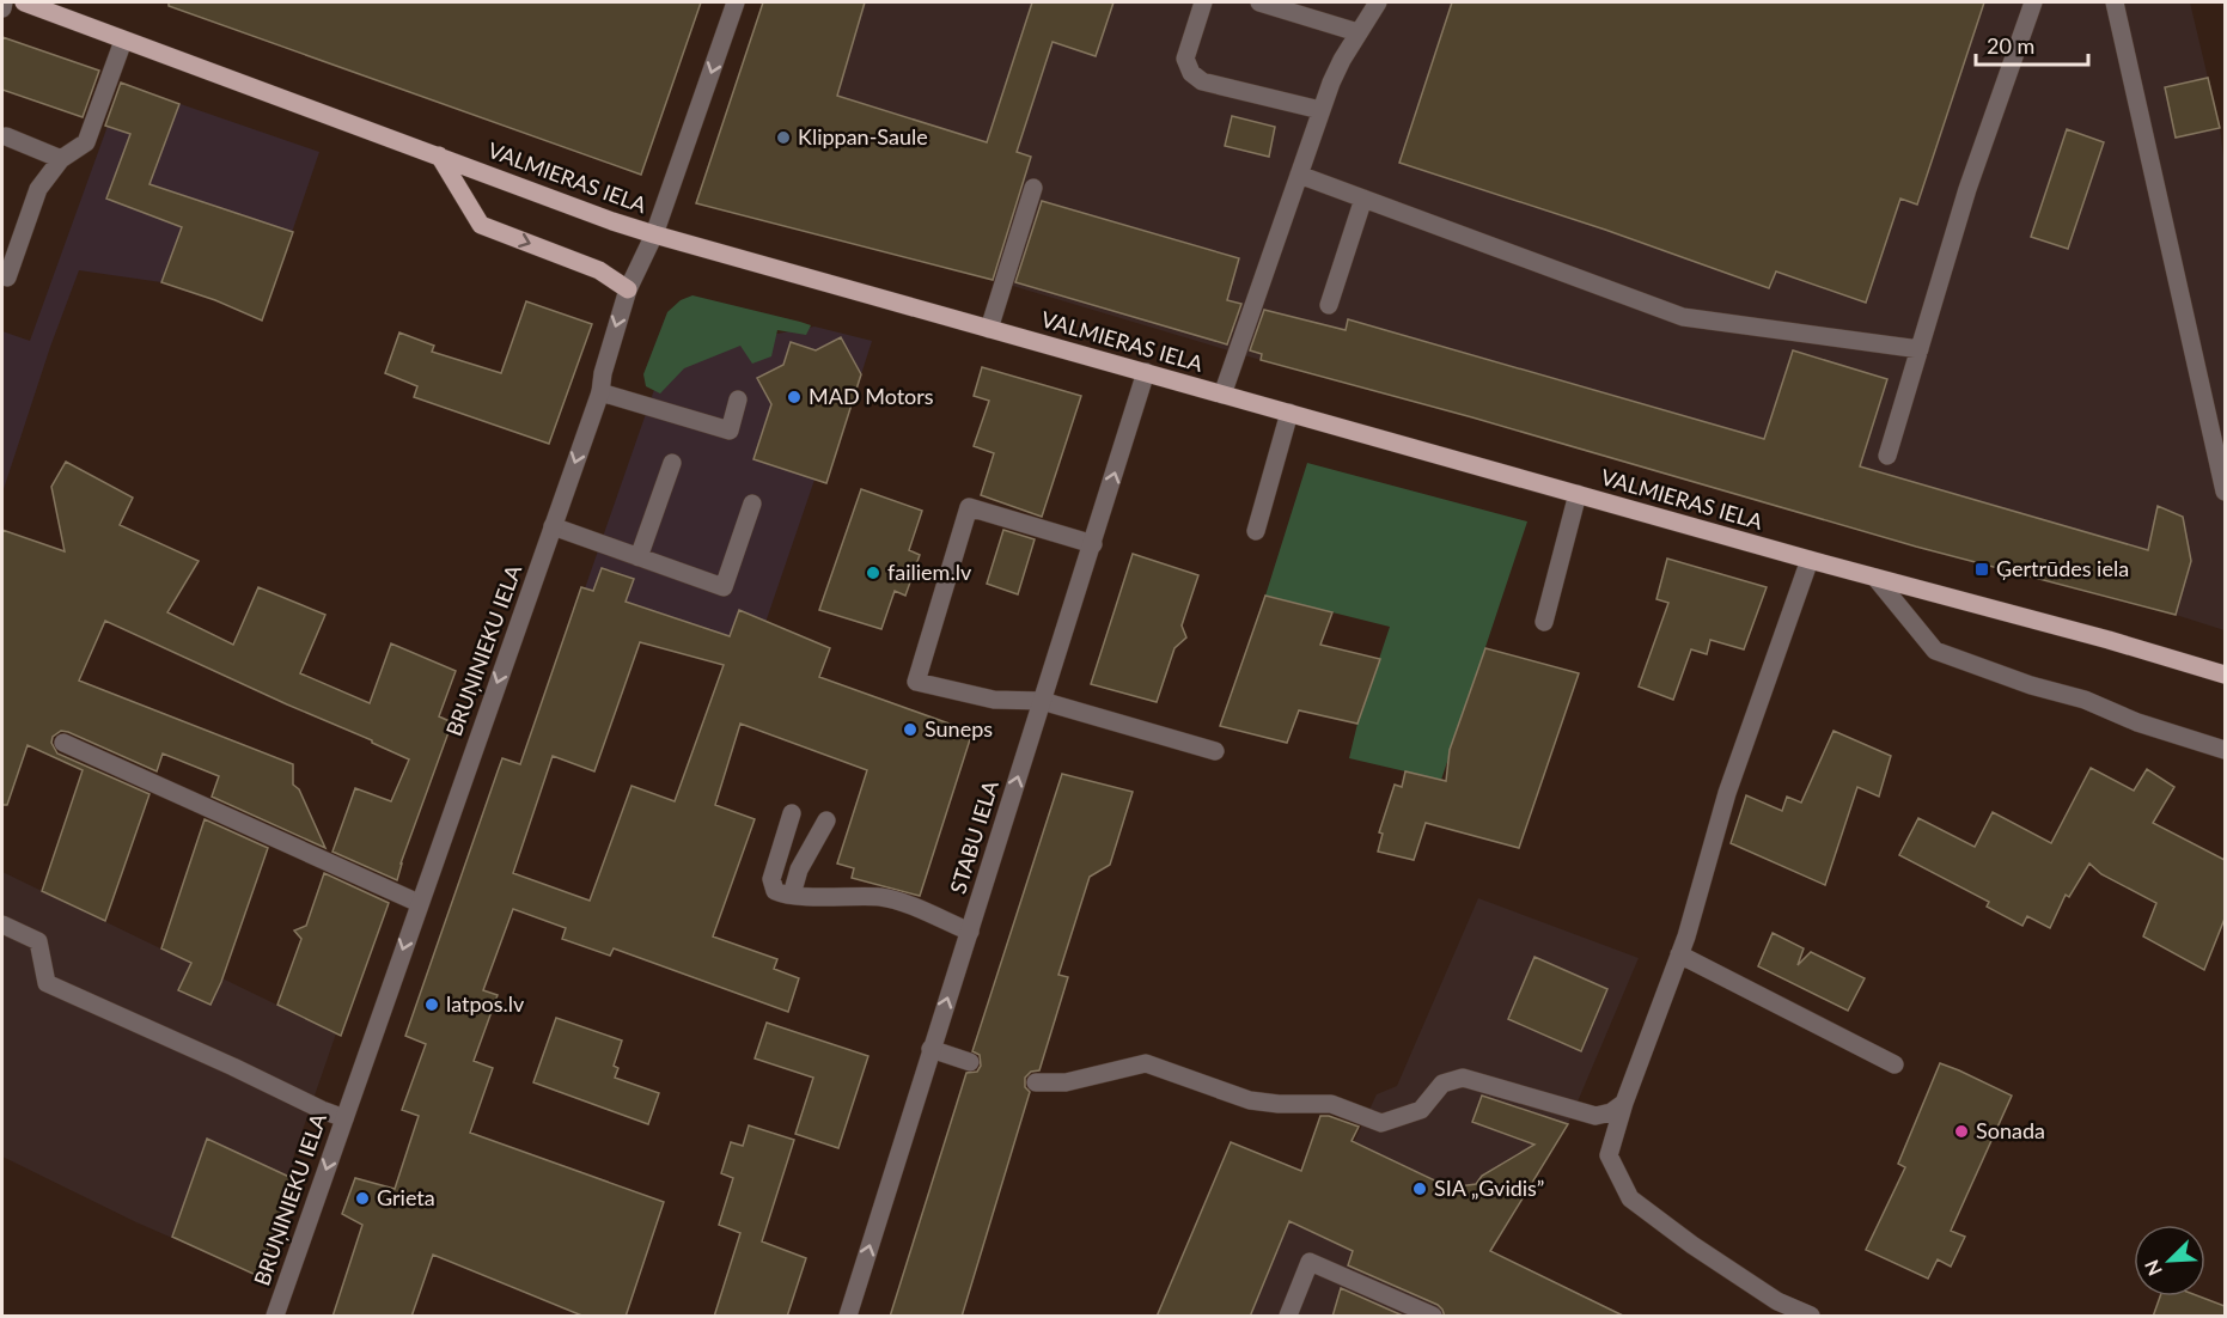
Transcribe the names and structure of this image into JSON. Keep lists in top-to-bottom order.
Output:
{
  "streets": {
    "main road": ["VALMIERAS IELA"],
    "street": ["BRUŅINIEKU IELA", "STABU IELA"]
  },
  "crossings": [
    ["VALMIERAS IELA", "BRUŅINIEKU IELA"],
    ["VALMIERAS IELA", "STABU IELA"]
  ],
  "one_way": ["BRUŅINIEKU IELA", "STABU IELA"],
  "places": {
    "other": [
      "Klippan-Saule",
      "MAD Motors",
      "failiem.lv",
      "Suneps",
      "latpos.lv",
      "Sonada",
      "SIA „Gvidis”",
      "Grieta"
    ],
    "transit": ["Ģertrūdes iela"]
  },
  "scale_bar": "20 m",
  "north": "bottom left"
}
